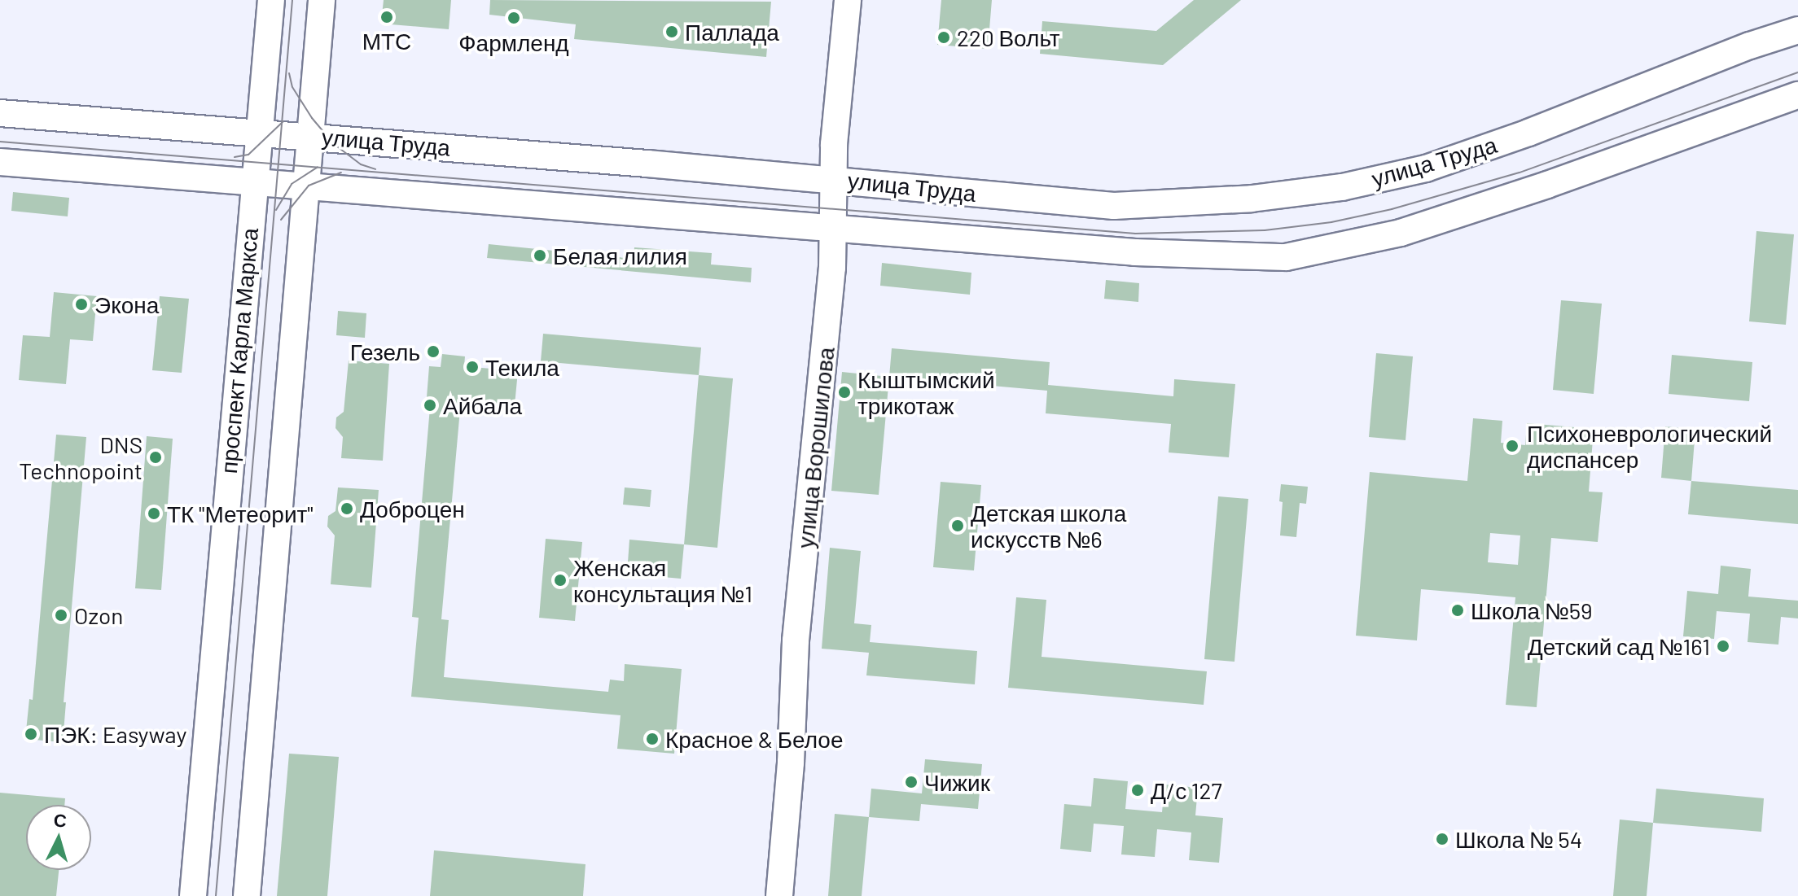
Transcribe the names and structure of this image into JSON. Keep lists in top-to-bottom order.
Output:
{
  "streets": {
    "main road": ["улица Труда", "проспект Карла Маркса", "улица Ворошилова"]
  },
  "crossings": [
    ["улица Труда", "проспект Карла Маркса"],
    ["улица Труда", "улица Ворошилова"]
  ],
  "places": [
    "МТС",
    "Фармленд",
    "Паллада",
    "220 Вольт",
    "Белая лилия",
    "Экона",
    "Гезель",
    "Текила",
    "Кыштымский трикотаж",
    "Айбала",
    "Психоневрологический диспансер",
    "DNS Technopoint",
    "Доброцен",
    "ТК \"Метеорит\"",
    "Детская школа искусств №6",
    "Женская консультация №1",
    "Школа №59",
    "Ozon",
    "Детский сад №161",
    "ПЭК: Easyway",
    "Красное & Белое",
    "Чижик",
    "Д/с 127",
    "Школа № 54"
  ],
  "north": "top"
}
